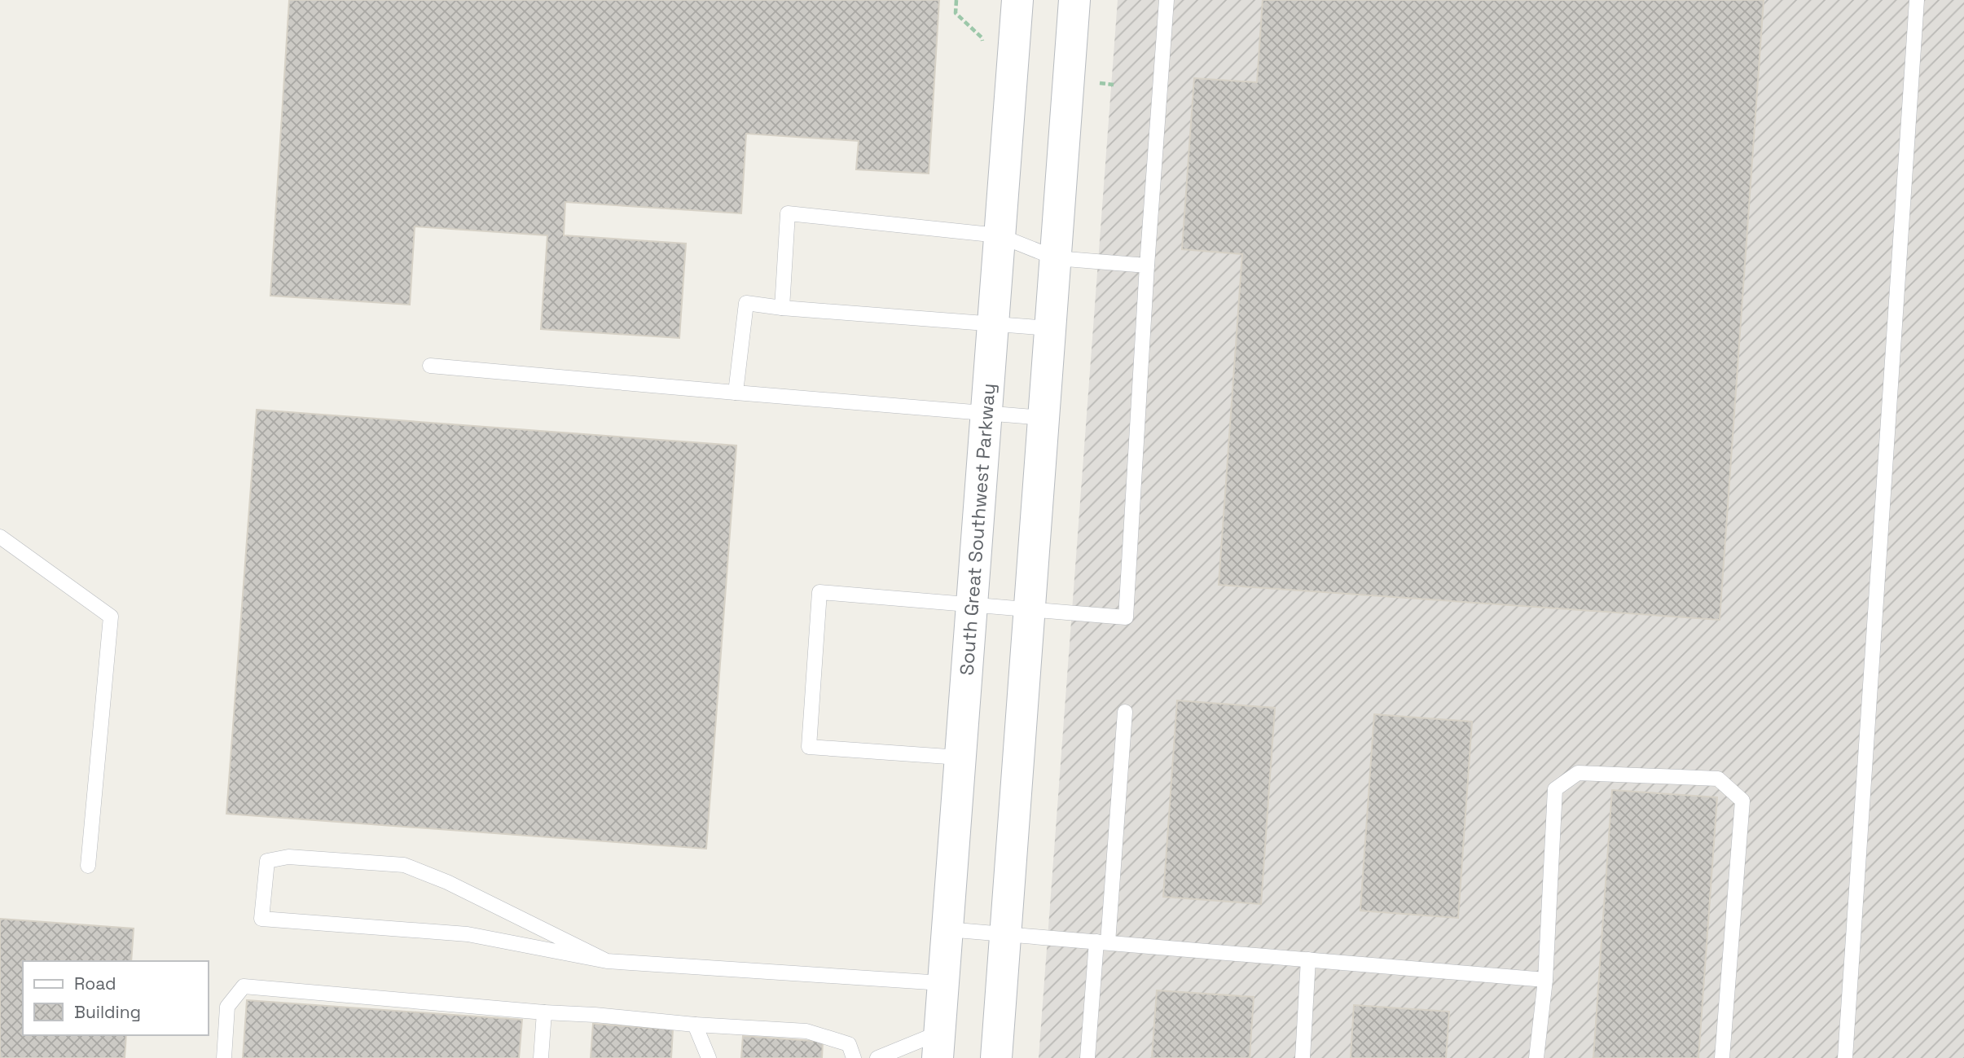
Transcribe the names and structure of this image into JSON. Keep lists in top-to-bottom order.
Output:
{
  "streets": {
    "main road": ["South Great Southwest Parkway"]
  },
  "legend": ["Road", "Building"]
}
